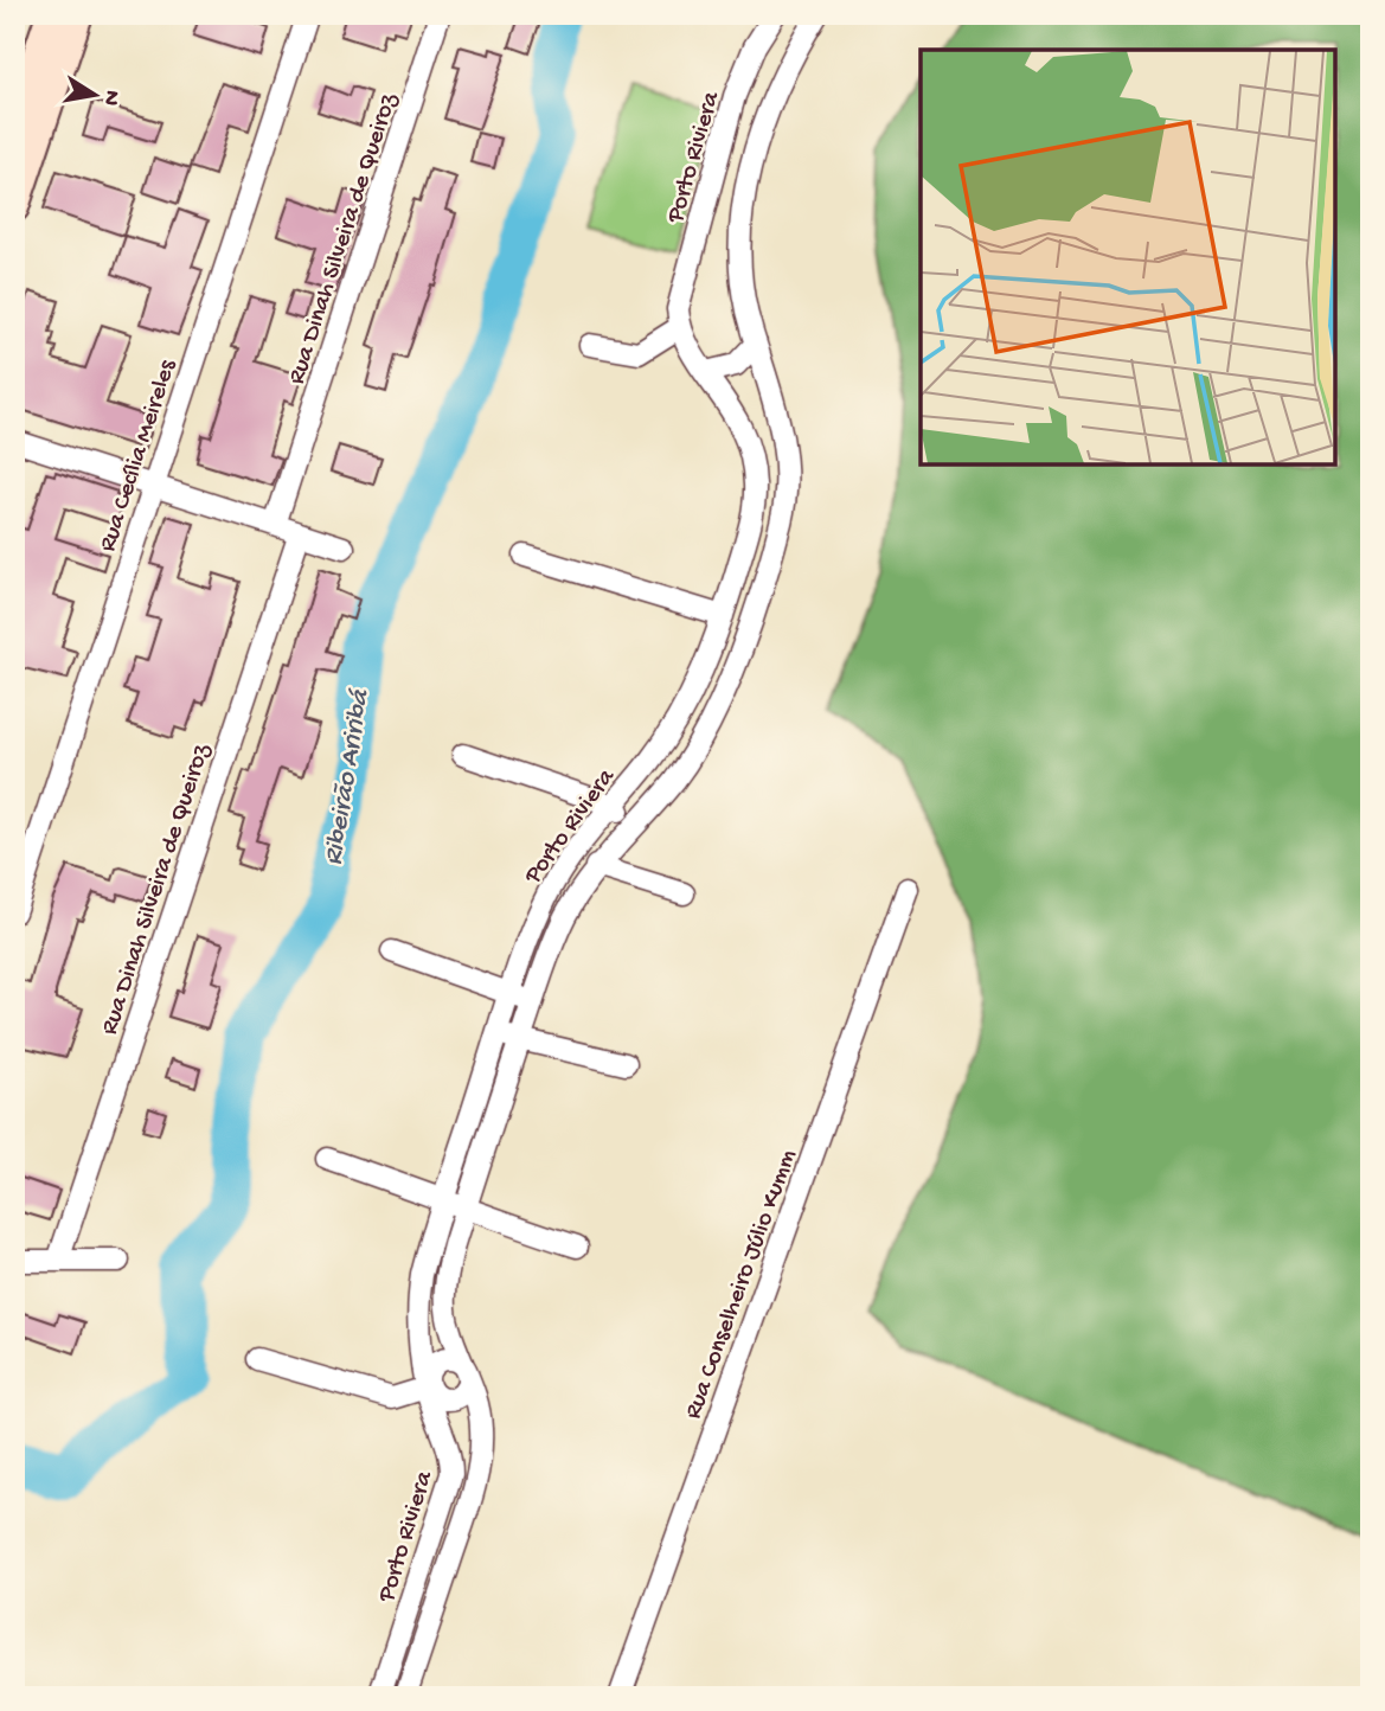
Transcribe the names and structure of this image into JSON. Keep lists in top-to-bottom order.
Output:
{
  "streets": {
    "street": [
      "Porto Riviera",
      "Rua Dinah Silveira de Queiroz",
      "Rua Cecília Meireles",
      "Rua Conselheiro Júlio Kumm"
    ]
  },
  "water": ["Ribeirão Ariribá"],
  "north": "right"
}
